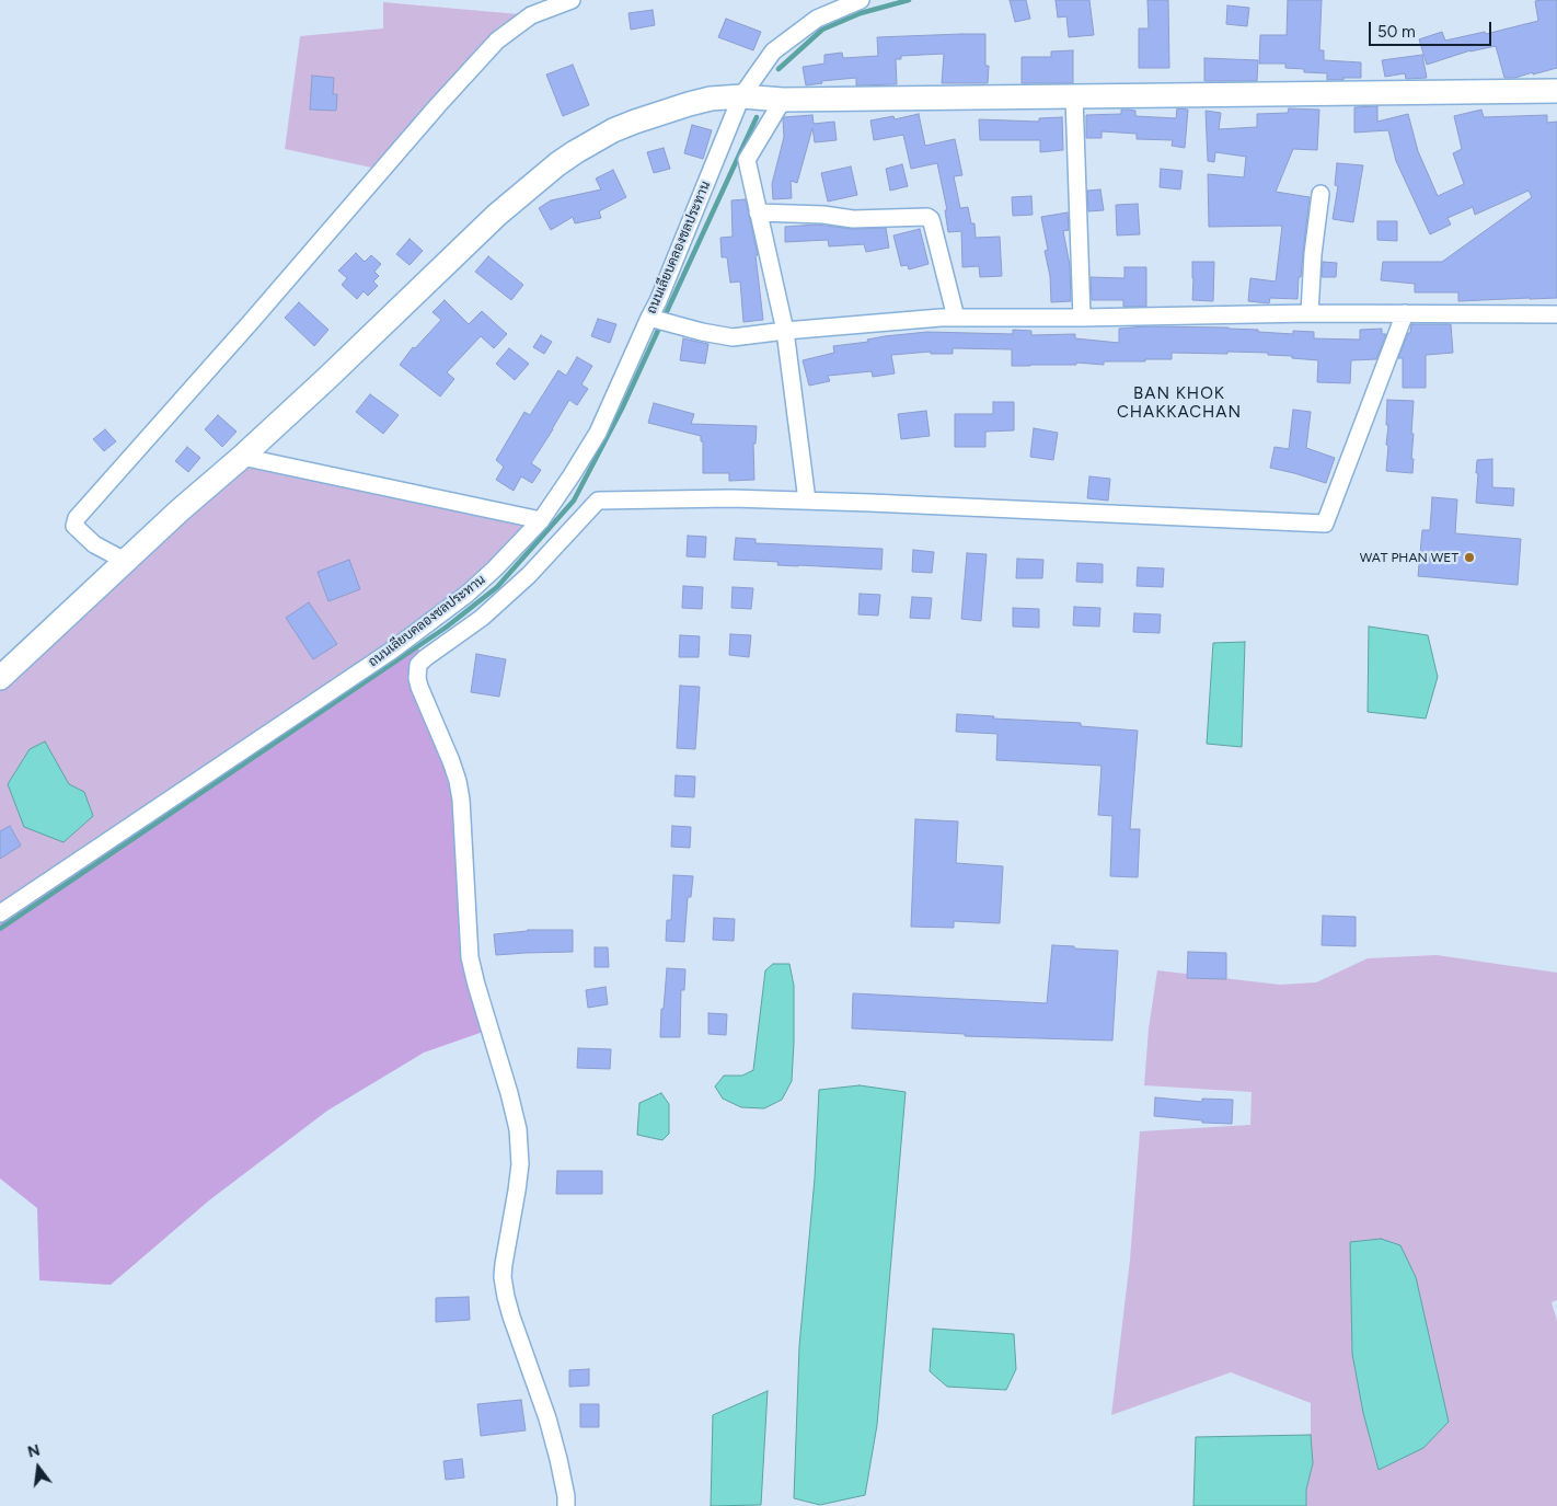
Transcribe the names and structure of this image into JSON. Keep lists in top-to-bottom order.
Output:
{
  "streets": {
    "street": ["ถนนเลียบคลองชลประทาน"]
  },
  "districts": ["BAN KHOK CHAKKACHAN"],
  "places": ["WAT PHAN WET"],
  "scale_bar": "50 m",
  "north": "top"
}
